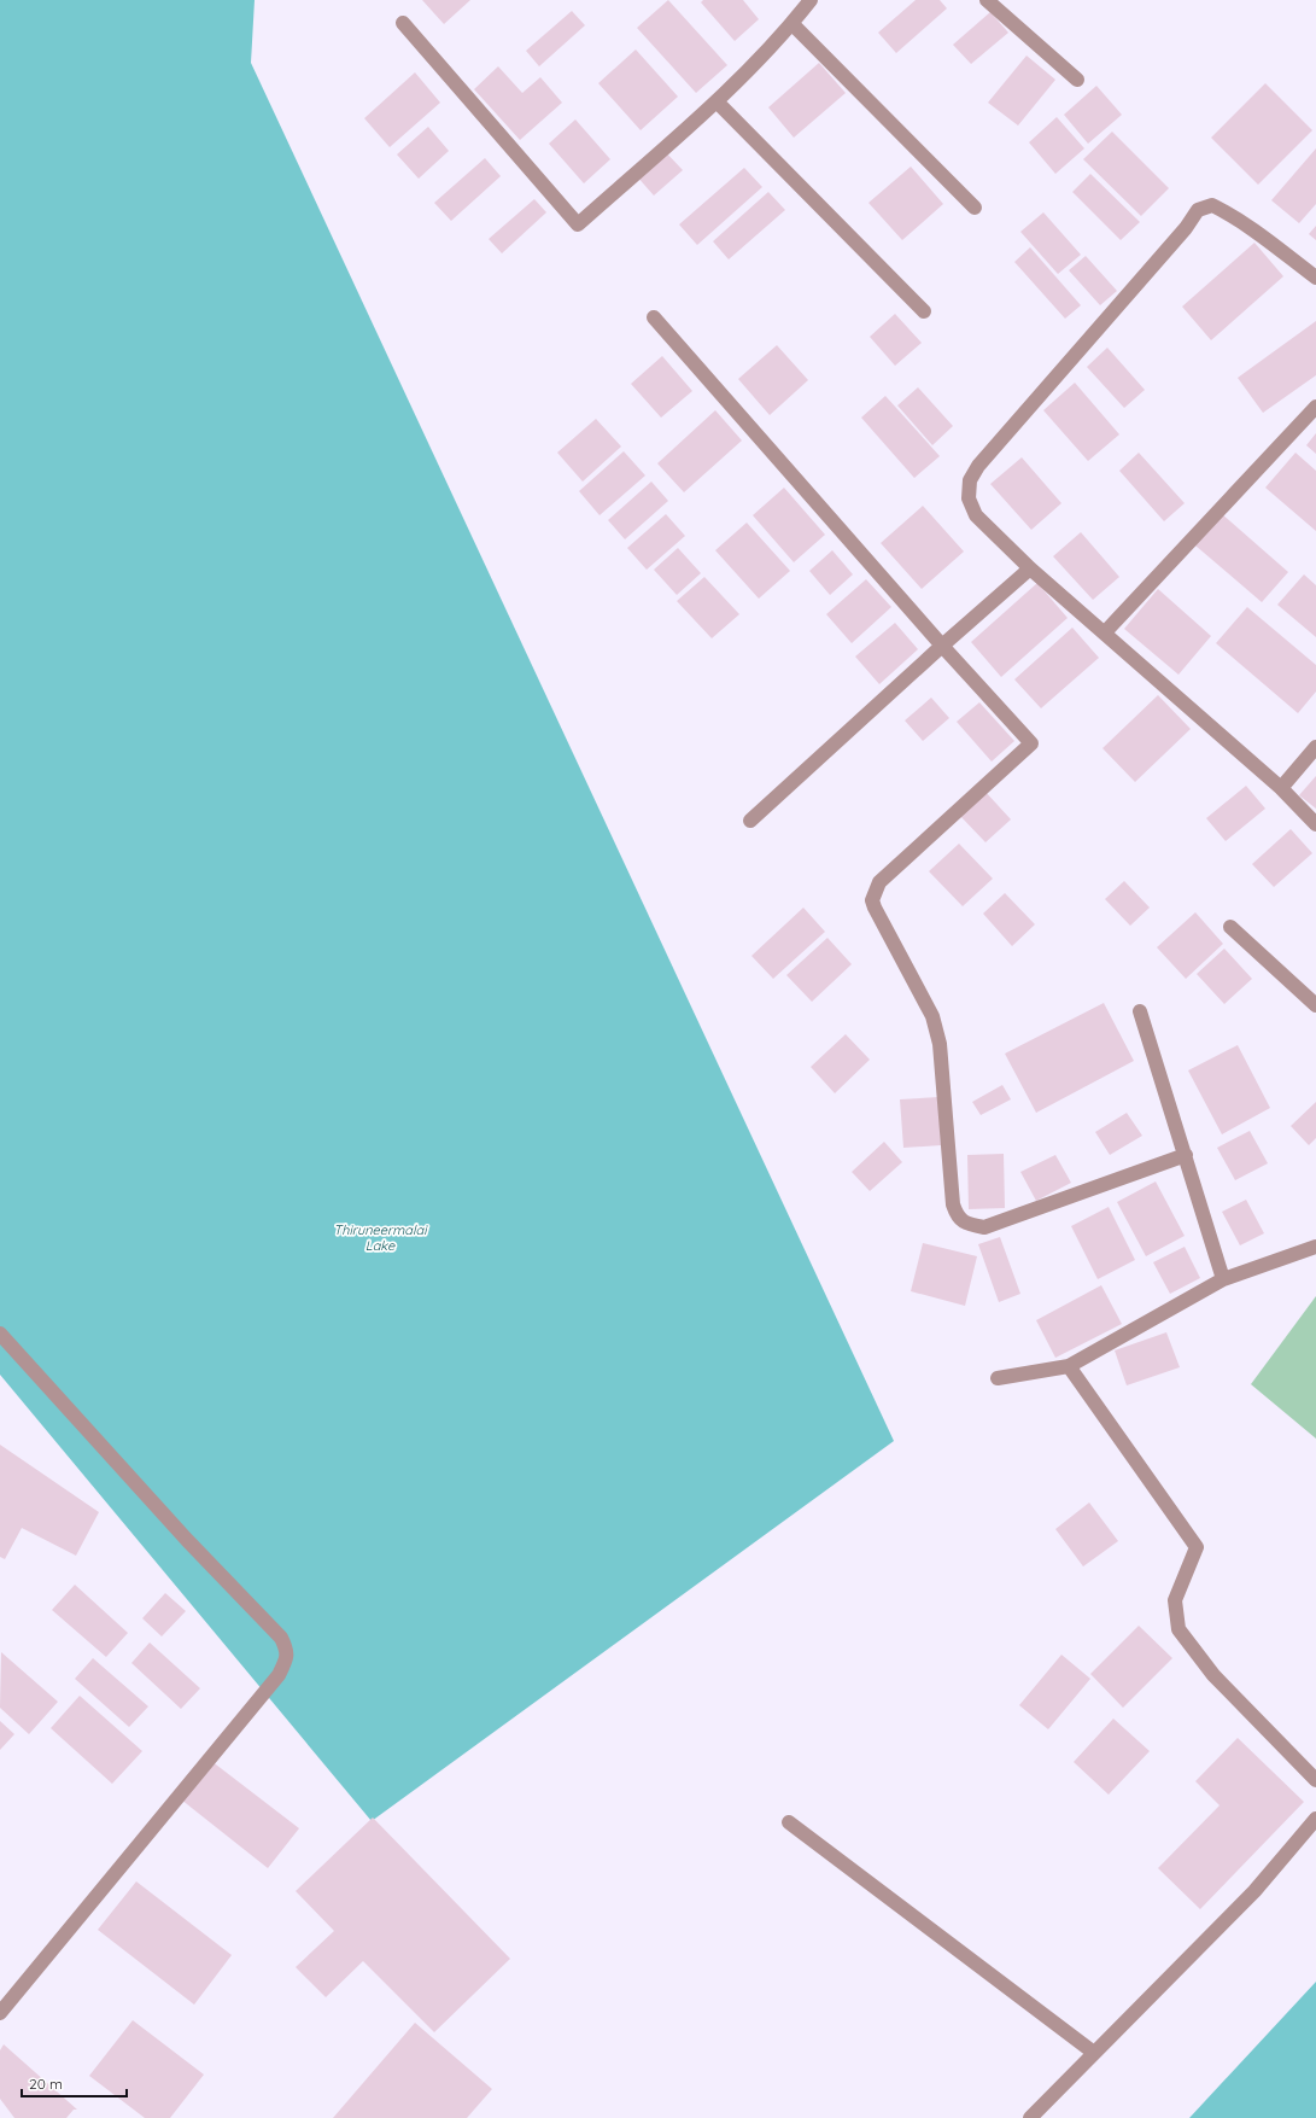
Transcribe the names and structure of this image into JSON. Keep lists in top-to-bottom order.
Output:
{
  "water": ["Thiruneermalai Lake"],
  "scale_bar": "20 m"
}
